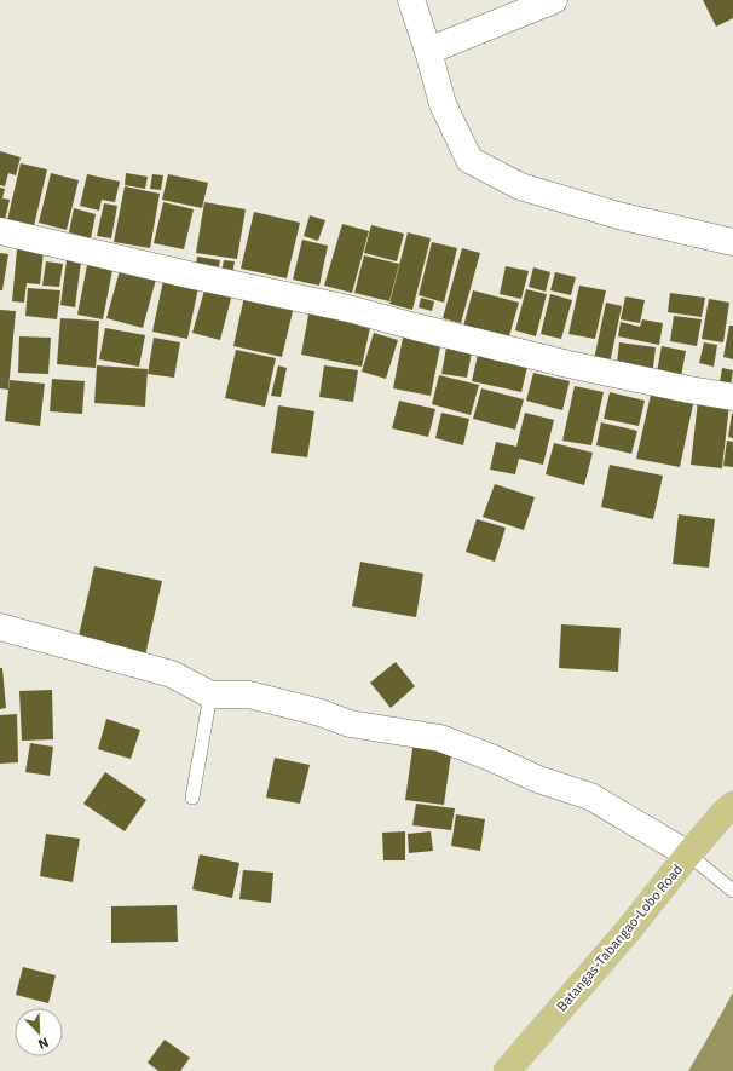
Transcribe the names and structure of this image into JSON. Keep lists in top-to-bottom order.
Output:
{
  "streets": {
    "main road": ["Batangas-Tabangao-Lobo Road"]
  },
  "north": "bottom right"
}
